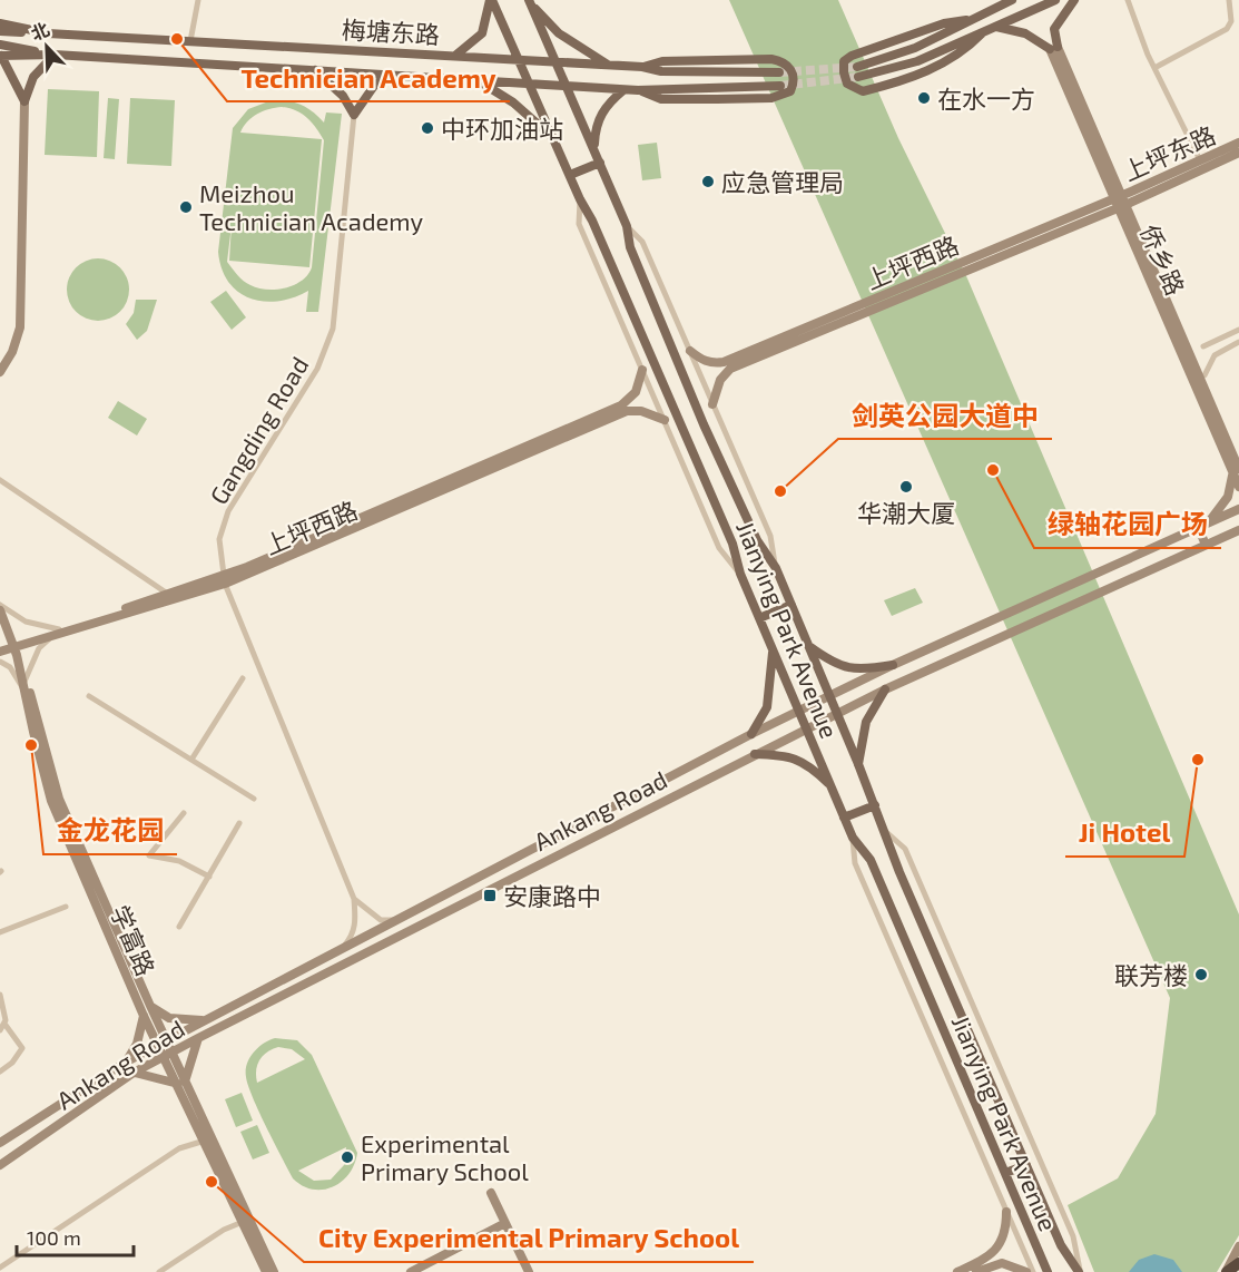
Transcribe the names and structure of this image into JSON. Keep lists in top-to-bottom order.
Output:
{
  "streets": {
    "main road": ["梅塘东路", "Jianying Park Avenue"],
    "street": [
      "上坪东路",
      "侨乡路",
      "上坪西路",
      "Gangding Road",
      "Ankang Road",
      "学富路"
    ]
  },
  "crossings": [
    ["梅塘东路", "Jianying Park Avenue"],
    ["上坪东路", "侨乡路"],
    ["上坪东路", "上坪西路"],
    ["侨乡路", "上坪西路"],
    ["上坪西路", "Gangding Road"],
    ["上坪西路", "学富路"],
    ["Jianying Park Avenue", "Ankang Road"],
    ["Ankang Road", "学富路"]
  ],
  "places": {
    "other": [
      "Technician Academy",
      "在水一方",
      "中环加油站",
      "应急管理局",
      "Meizhou Technician Academy",
      "绿轴花园广场",
      "华潮大厦",
      "剑英公园大道中",
      "金龙花园",
      "Ji Hotel",
      "联芳楼",
      "Experimental Primary School",
      "City Experimental Primary School"
    ],
    "transit": ["安康路中"]
  },
  "scale_bar": "100 m",
  "north": "top left"
}
